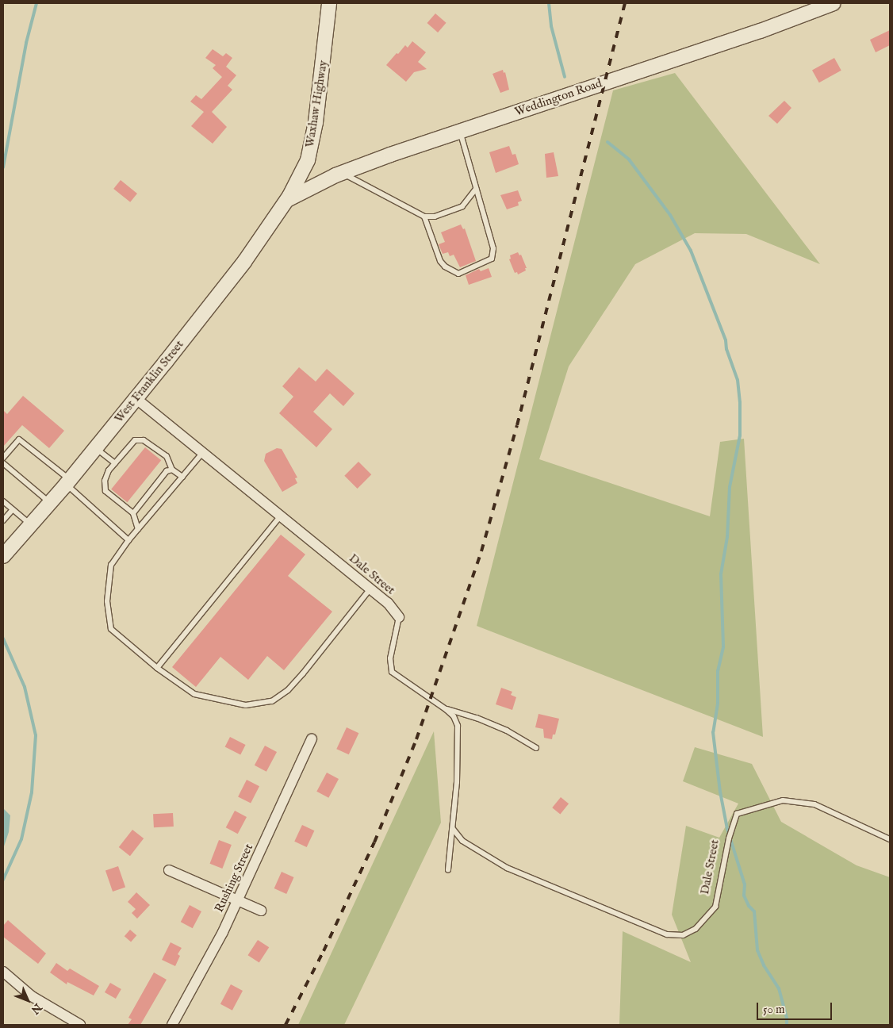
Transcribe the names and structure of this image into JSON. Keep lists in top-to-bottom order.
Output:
{
  "streets": {
    "main road": ["Weddington Road", "Waxhaw Highway", "West Franklin Street"],
    "street": ["Dale Street", "Rushing Street"]
  },
  "crossings": [
    ["Weddington Road", "Waxhaw Highway"],
    ["Weddington Road", "West Franklin Street"],
    ["Waxhaw Highway", "West Franklin Street"],
    ["West Franklin Street", "Dale Street"]
  ],
  "scale_bar": "50 m",
  "north": "bottom right"
}
